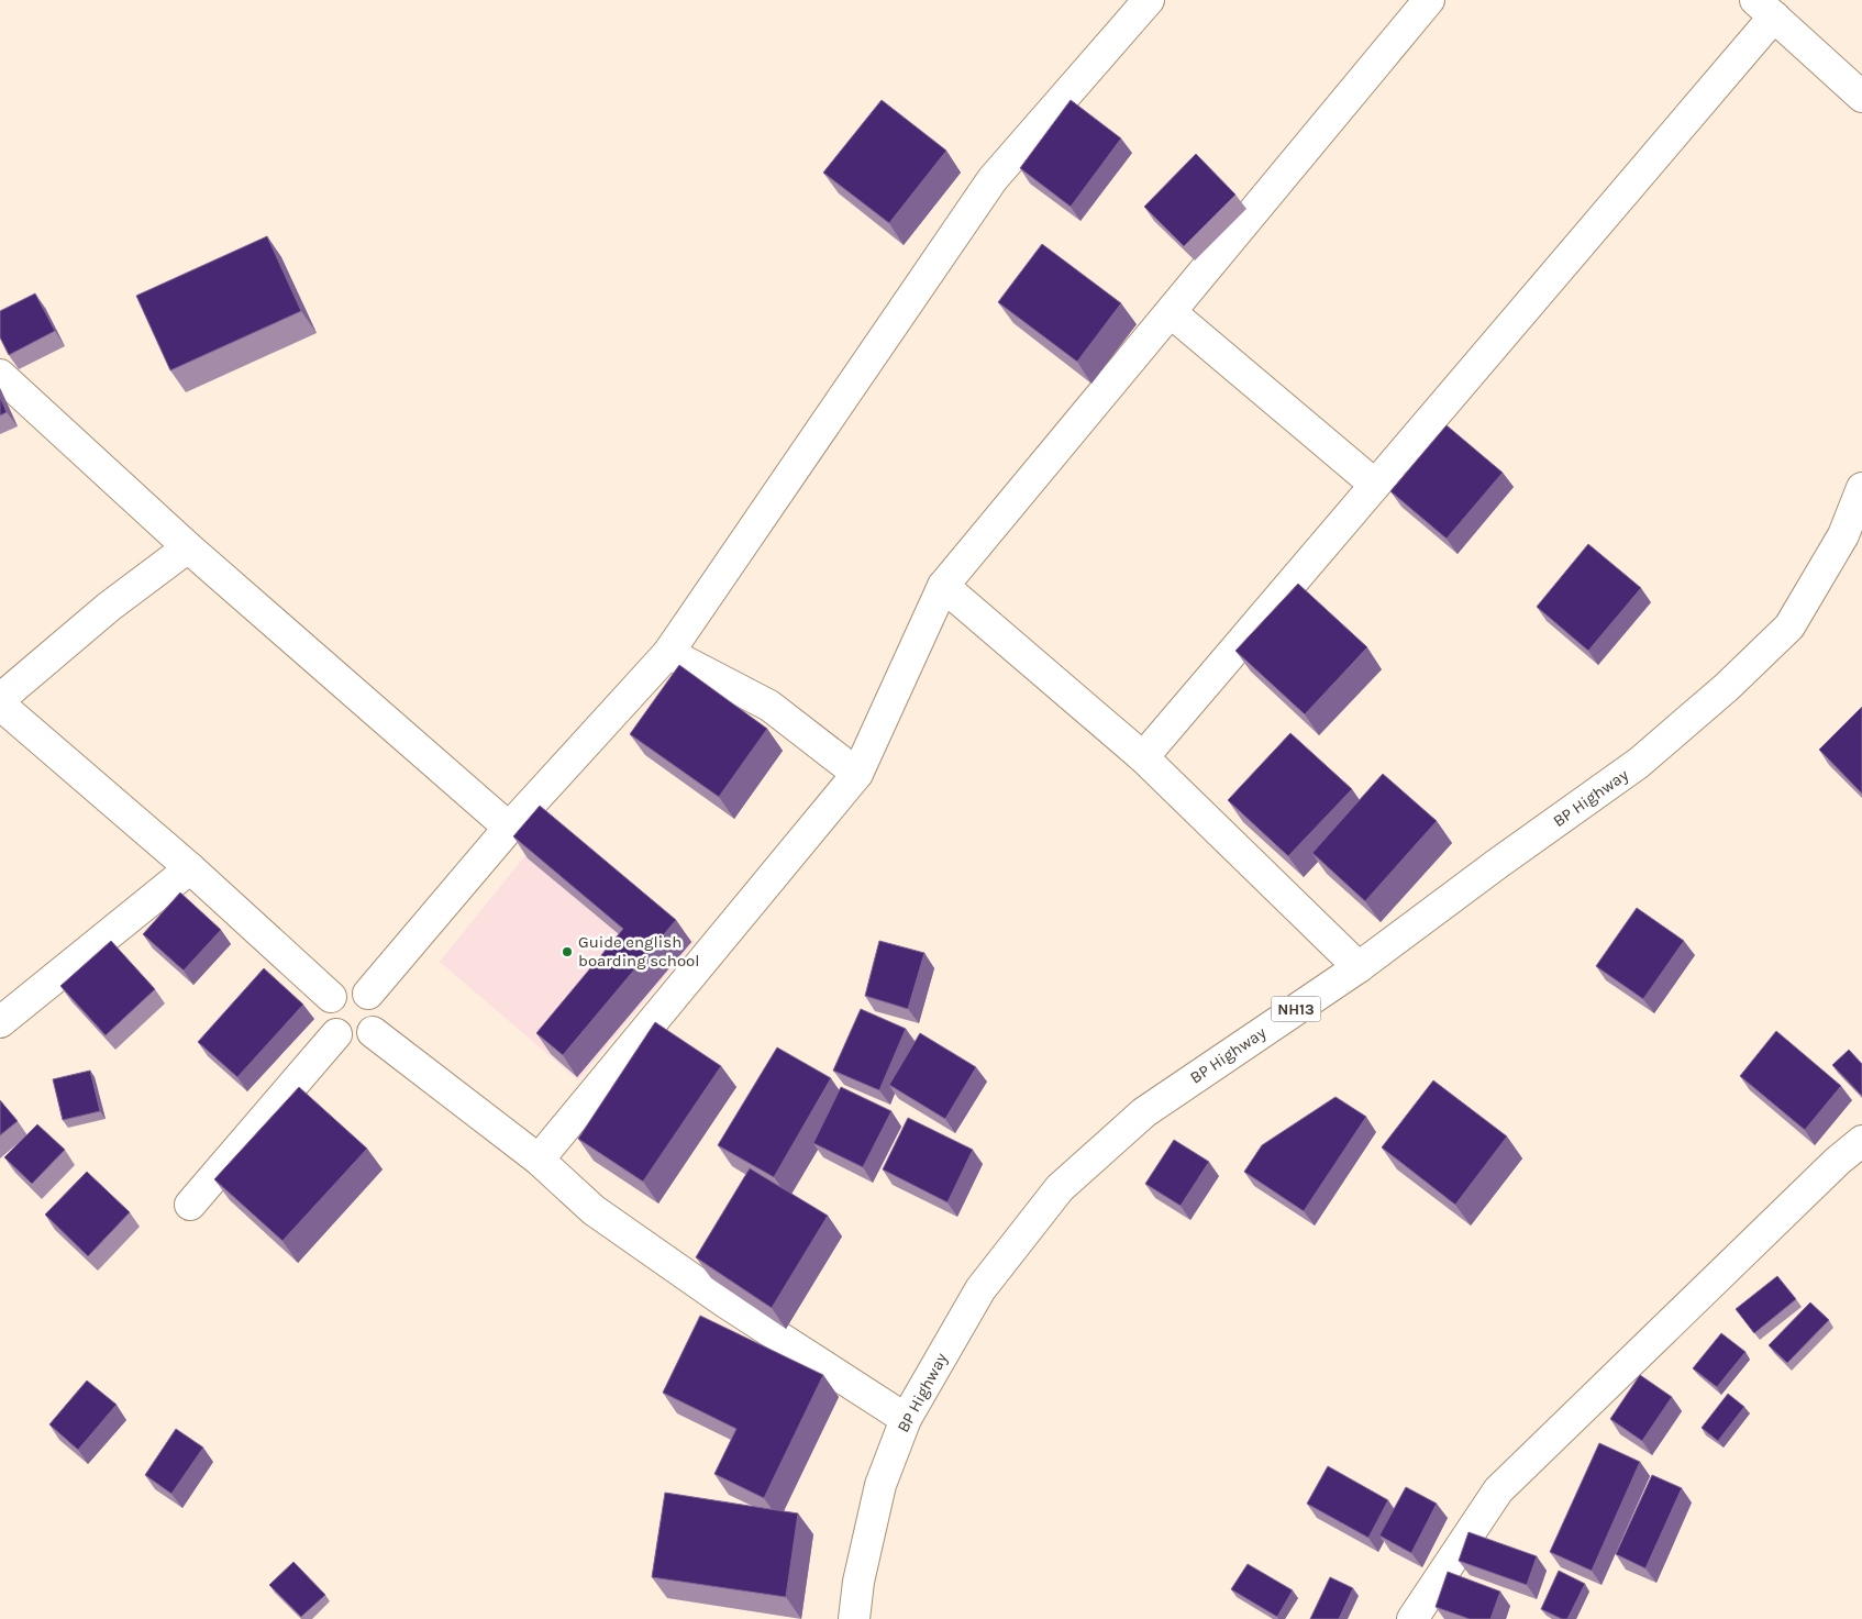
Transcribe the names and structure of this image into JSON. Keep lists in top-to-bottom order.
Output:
{
  "streets": {
    "main road": ["BP Highway", "NH13"]
  },
  "places": ["Guide english boarding school"]
}
